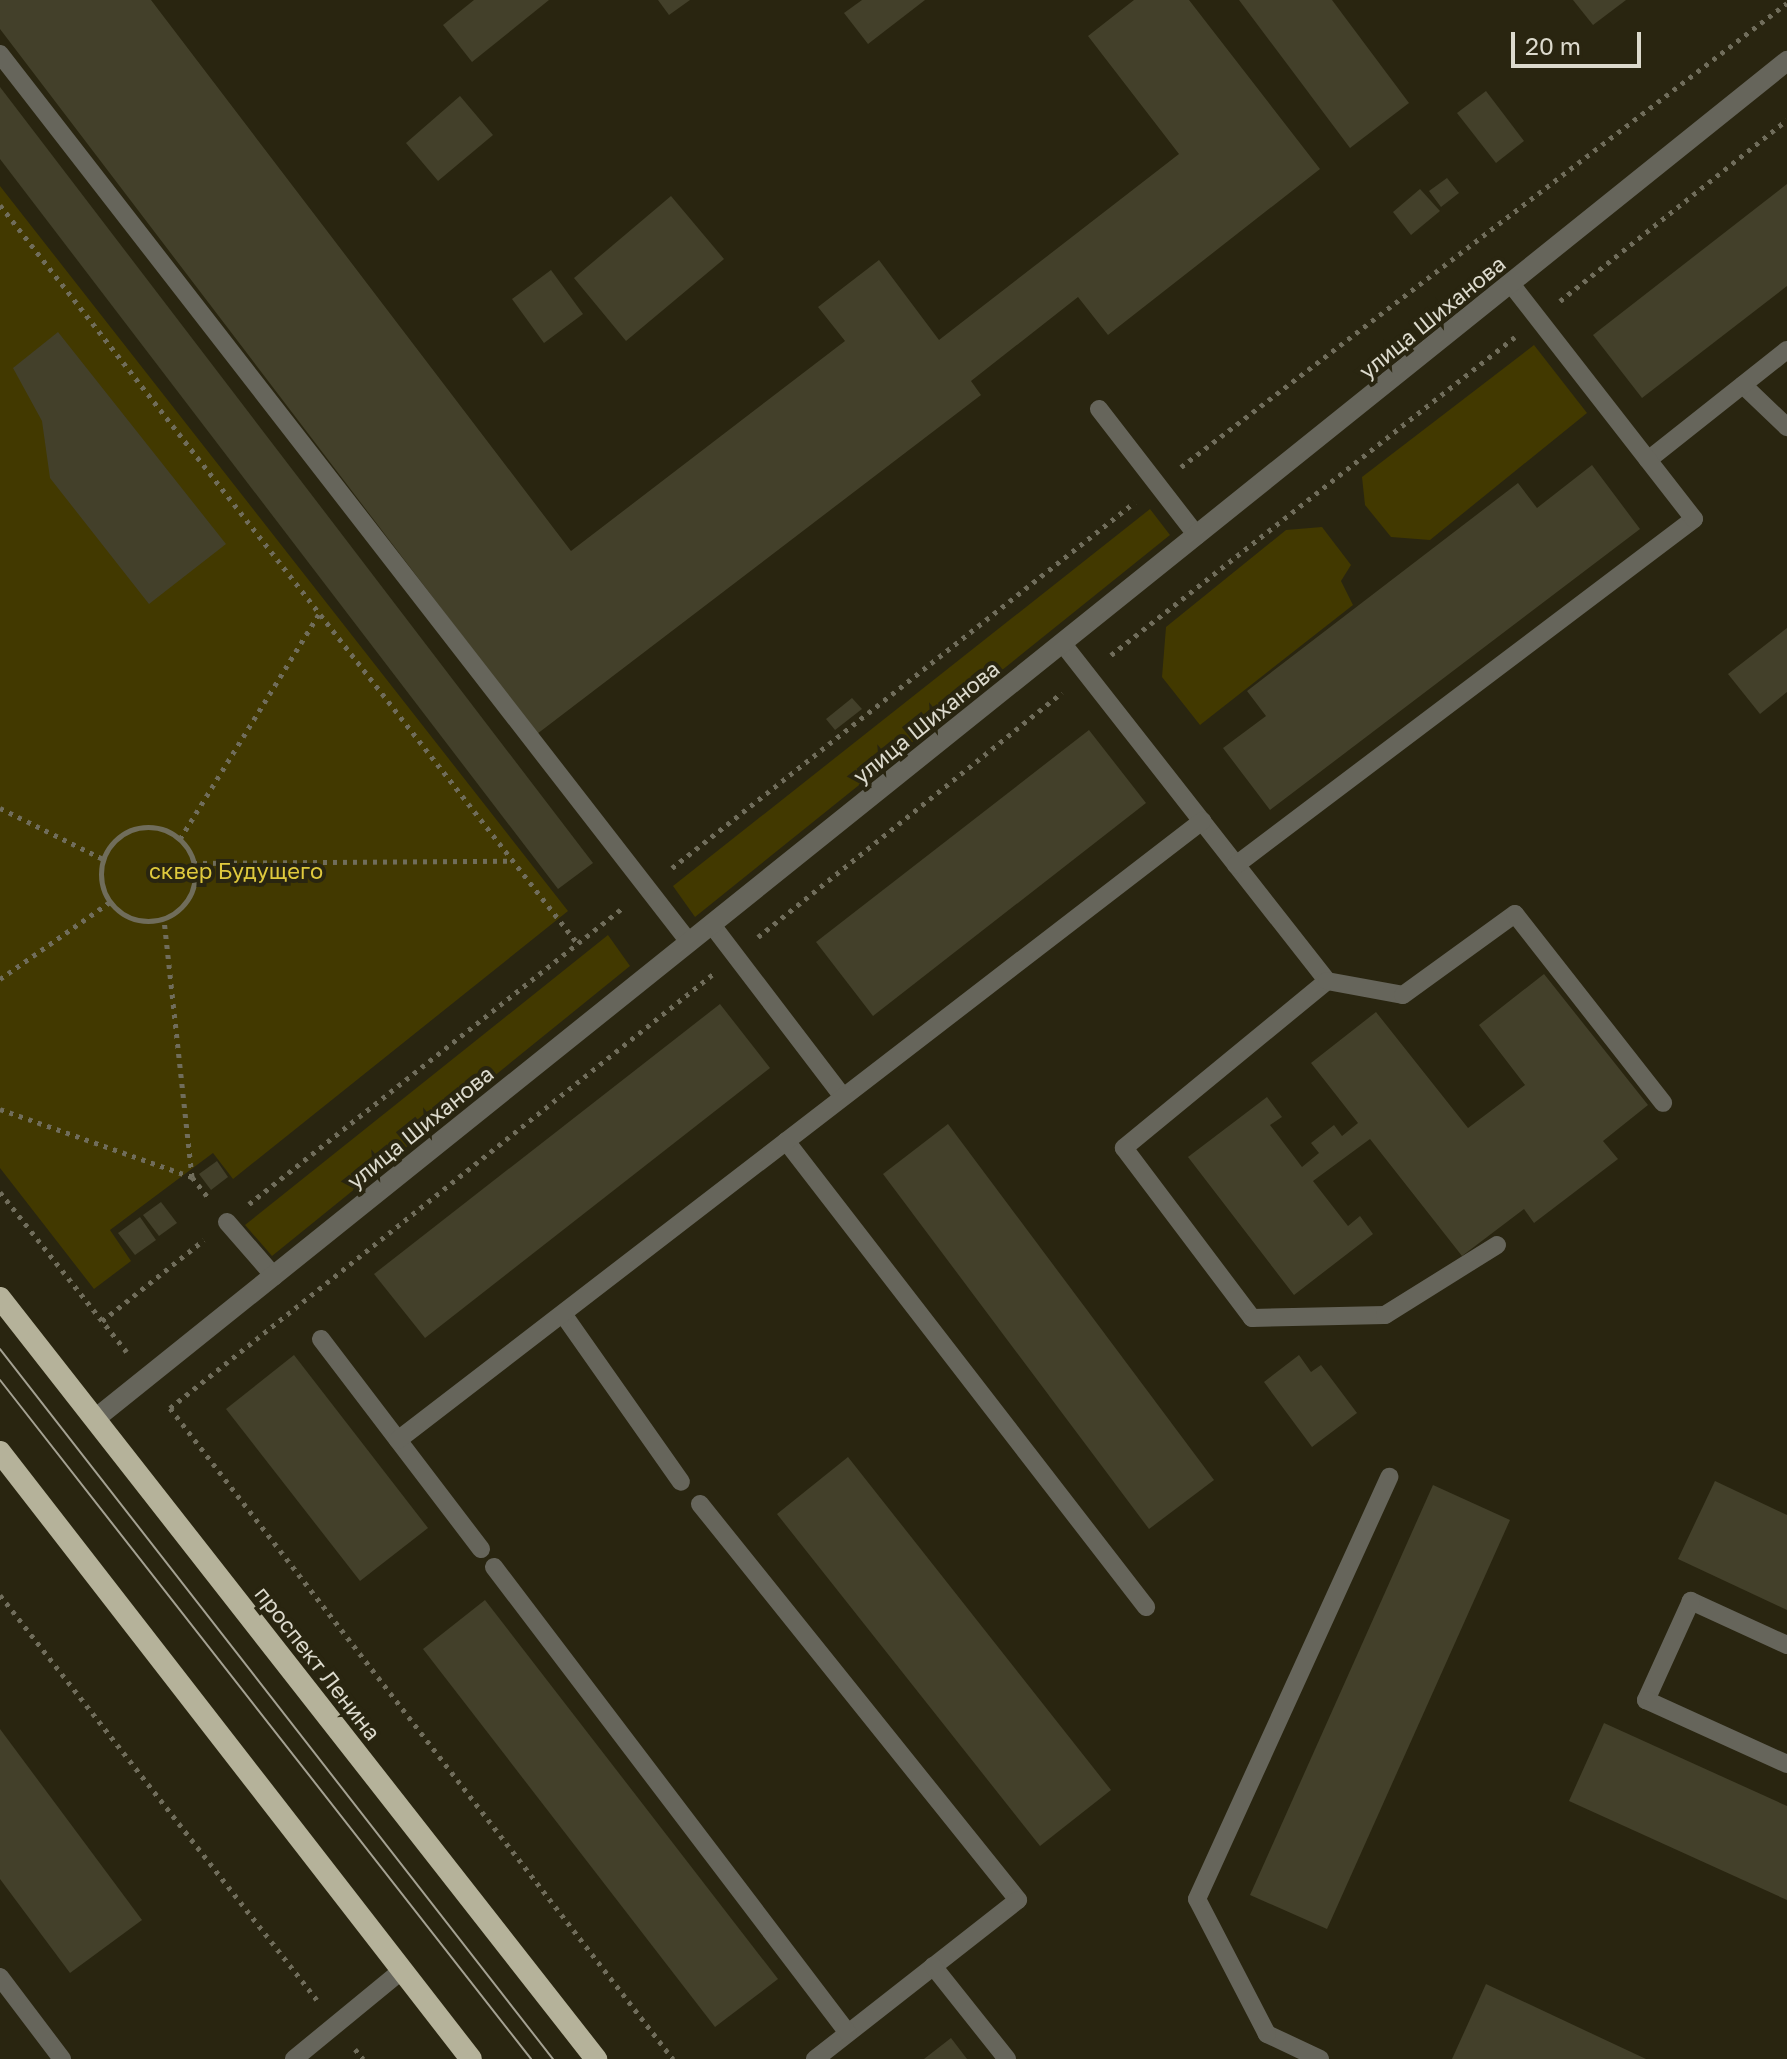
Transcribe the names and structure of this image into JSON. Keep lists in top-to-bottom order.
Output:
{
  "streets": {
    "highway": ["проспект Ленина"],
    "street": ["улица Шиханова"]
  },
  "crossings": [
    ["улица Шиханова", "проспект Ленина"]
  ],
  "parks": ["сквер Будущего"],
  "scale_bar": "20 m"
}
